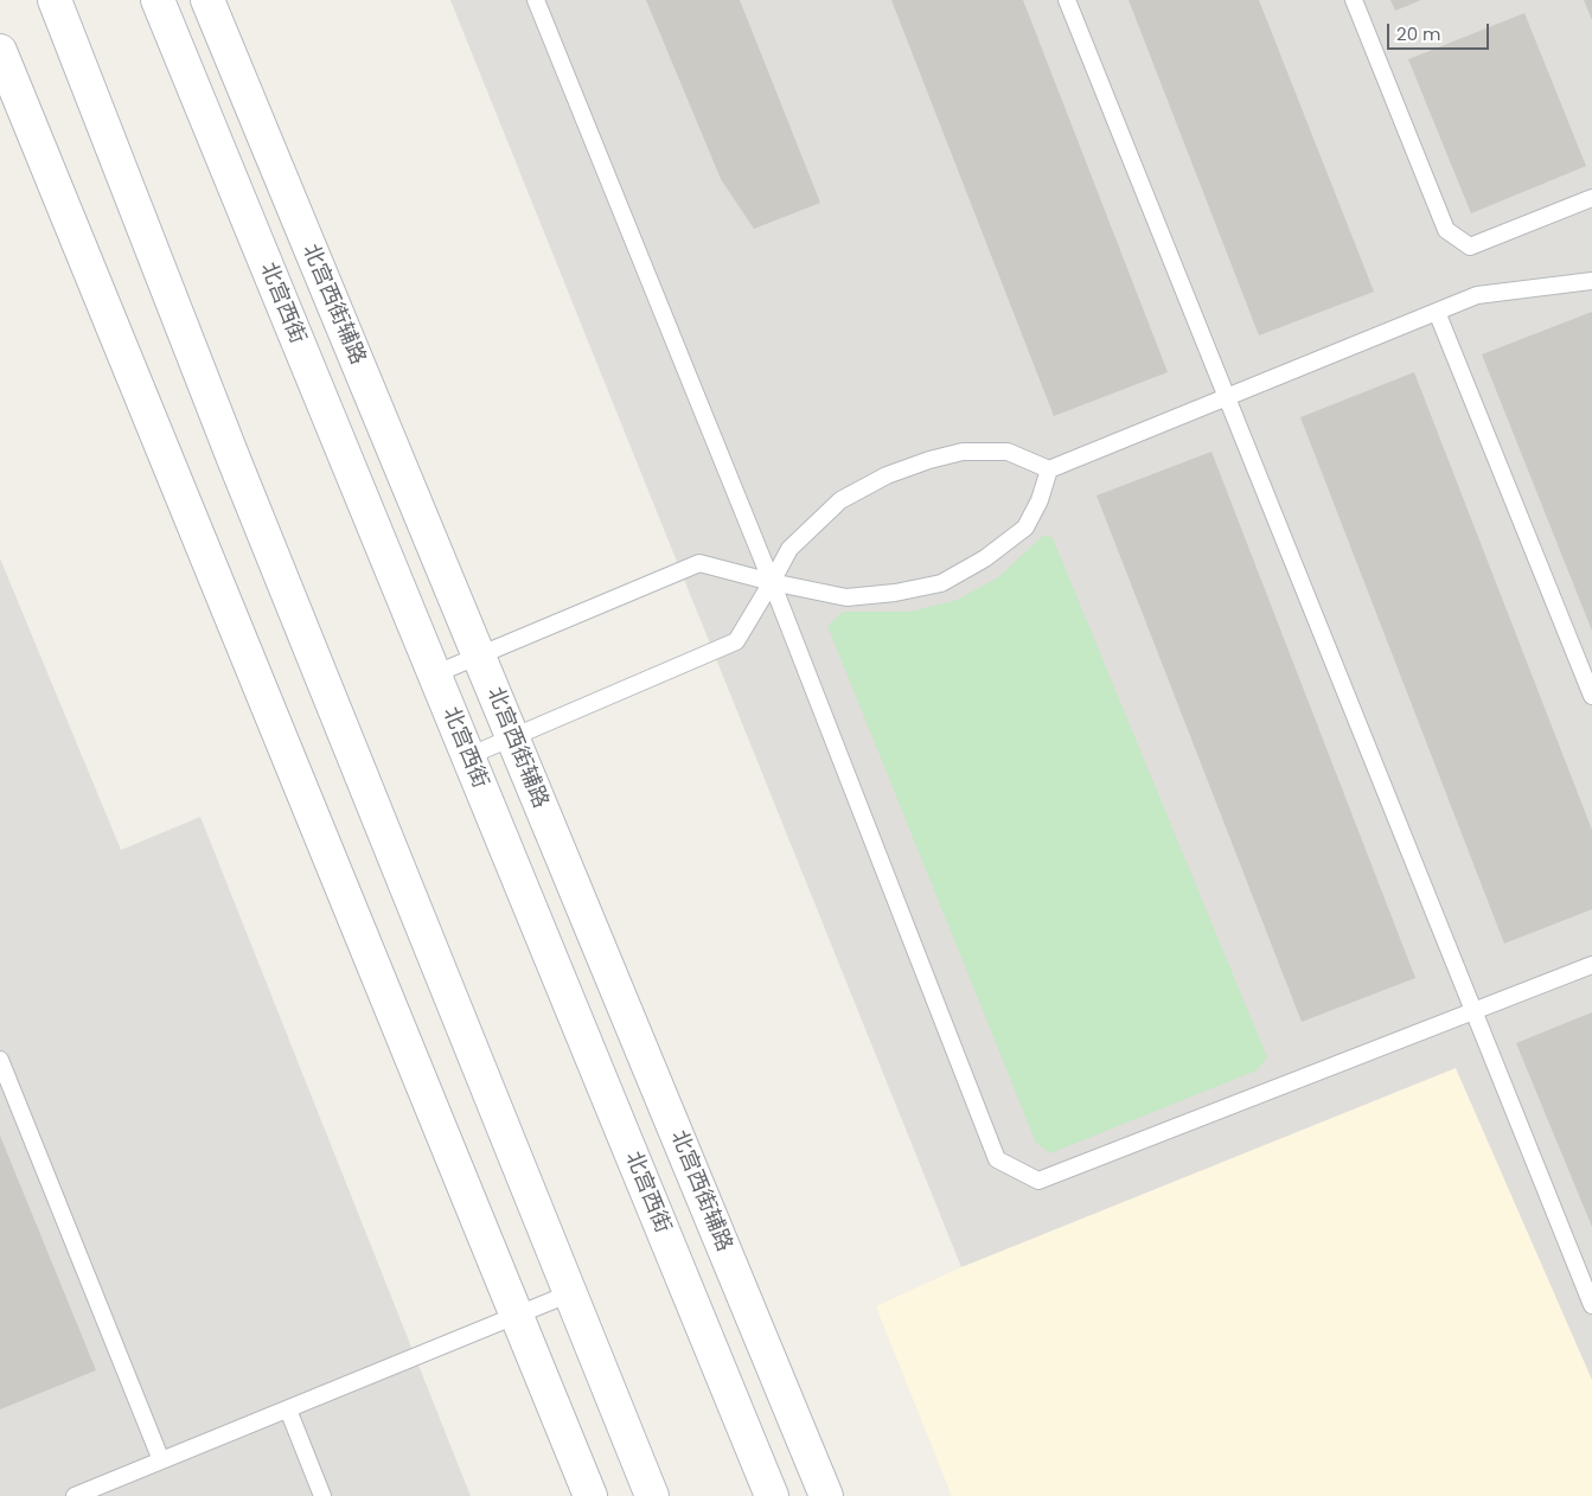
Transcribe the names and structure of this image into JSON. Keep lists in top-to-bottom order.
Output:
{
  "streets": {
    "main road": ["北宫西街", "北宫西街辅路"]
  },
  "scale_bar": "20 m"
}
